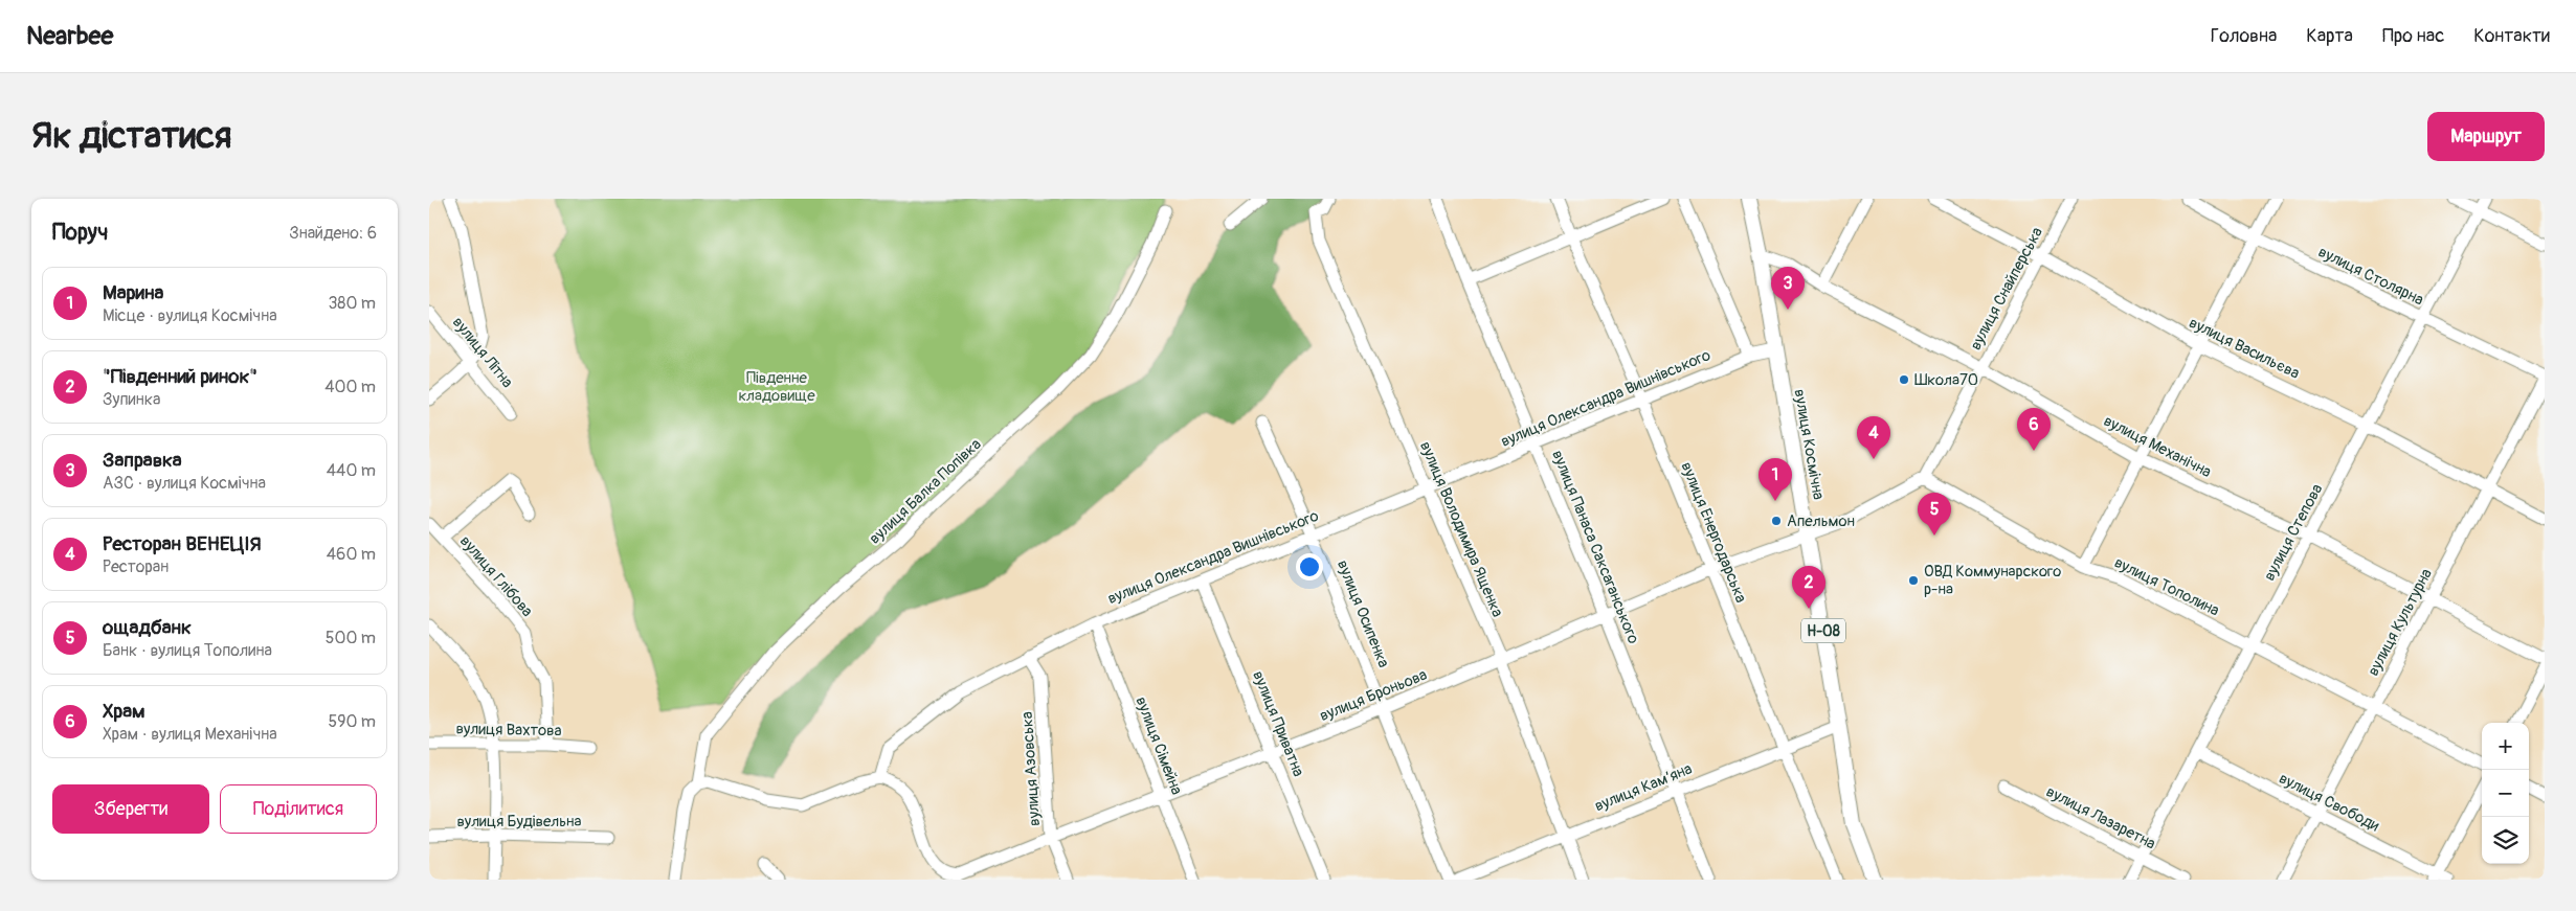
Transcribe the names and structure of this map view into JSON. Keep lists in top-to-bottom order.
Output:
{
  "streets": {
    "main road": ["вулиця Космічна", "Н-08"],
    "street": [
      "вулиця Столярна",
      "вулиця Снайперська",
      "вулиця Васильєва",
      "вулиця Літна",
      "вулиця Олександра Вишнівського",
      "вулиця Механічна",
      "вулиця Балка Попівка",
      "вулиця Володимира Ященка",
      "вулиця Енергодарська",
      "вулиця Степова",
      "вулиця Панаса Саксаганського",
      "вулиця Глібова",
      "вулиця Тополина",
      "вулиця Осипенка",
      "вулиця Культурна",
      "вулиця Броньова",
      "вулиця Приватна",
      "вулиця Вахтова",
      "вулиця Сімейна",
      "вулиця Азовська",
      "вулиця Кам’яна",
      "вулиця Свободи",
      "вулиця Лазаретна",
      "вулиця Будівельна"
    ]
  },
  "crossings": [
    ["вулиця Столярна", "вулиця Степова"],
    ["вулиця Столярна", "вулиця Культурна"],
    ["вулиця Снайперська", "вулиця Васильєва"],
    ["вулиця Снайперська", "вулиця Механічна"],
    ["вулиця Снайперська", "вулиця Тополина"],
    ["вулиця Васильєва", "вулиця Степова"],
    ["вулиця Васильєва", "вулиця Культурна"],
    ["вулиця Олександра Вишнівського", "вулиця Космічна"],
    ["вулиця Олександра Вишнівського", "вулиця Володимира Ященка"],
    ["вулиця Олександра Вишнівського", "вулиця Енергодарська"],
    ["вулиця Олександра Вишнівського", "вулиця Панаса Саксаганського"],
    ["вулиця Олександра Вишнівського", "вулиця Осипенка"],
    ["вулиця Олександра Вишнівського", "вулиця Приватна"],
    ["вулиця Олександра Вишнівського", "вулиця Сімейна"],
    ["вулиця Олександра Вишнівського", "вулиця Азовська"],
    ["вулиця Космічна", "вулиця Механічна"],
    ["вулиця Космічна", "вулиця Броньова"],
    ["вулиця Космічна", "вулиця Кам’яна"],
    ["вулиця Механічна", "вулиця Степова"],
    ["вулиця Механічна", "вулиця Культурна"],
    ["вулиця Володимира Ященка", "вулиця Броньова"],
    ["вулиця Володимира Ященка", "вулиця Кам’яна"],
    ["вулиця Енергодарська", "вулиця Броньова"],
    ["вулиця Енергодарська", "вулиця Кам’яна"],
    ["вулиця Степова", "вулиця Тополина"],
    ["вулиця Степова", "вулиця Свободи"],
    ["вулиця Степова", "вулиця Лазаретна"],
    ["вулиця Панаса Саксаганського", "вулиця Броньова"],
    ["вулиця Панаса Саксаганського", "вулиця Кам’яна"],
    ["вулиця Глібова", "вулиця Вахтова"],
    ["вулиця Тополина", "вулиця Культурна"],
    ["вулиця Осипенка", "вулиця Броньова"],
    ["вулиця Культурна", "вулиця Свободи"],
    ["вулиця Броньова", "вулиця Приватна"],
    ["вулиця Броньова", "вулиця Сімейна"],
    ["вулиця Броньова", "вулиця Азовська"]
  ],
  "parks": ["Південне кладовище"],
  "places": ["Школа70", "Апельмон", "ОВД Коммунарского р-на"],
  "page": {
    "header": "Nearbee",
    "nav": [
      "Головна",
      "Карта",
      "Про нас",
      "Контакти"
    ],
    "buttons": [
      "Маршрут",
      ["Зберегти", "Поділитися"]
    ],
    "title": "Як дістатися",
    "heading": ["Поруч", "Знайдено: 6"],
    "list": [
      {
        "mark": "1",
        "name": "Марина",
        "note": "Місце · вулиця Космічна",
        "value": "380 m"
      },
      {
        "mark": "2",
        "name": "\"Південний ринок\"",
        "note": "Зупинка",
        "value": "400 m"
      },
      {
        "mark": "3",
        "name": "Заправка",
        "note": "АЗС · вулиця Космічна",
        "value": "440 m"
      },
      {
        "mark": "4",
        "name": "Ресторан ВЕНЕЦІЯ",
        "note": "Ресторан",
        "value": "460 m"
      },
      {
        "mark": "5",
        "name": "ощадбанк",
        "note": "Банк · вулиця Тополина",
        "value": "500 m"
      },
      {
        "mark": "6",
        "name": "Храм",
        "note": "Храм · вулиця Механічна",
        "value": "590 m"
      }
    ],
    "pins": [
      "3",
      "6",
      "4",
      "1",
      "5",
      "2"
    ],
    "map_buttons": ["+", "−"]
  }
}
